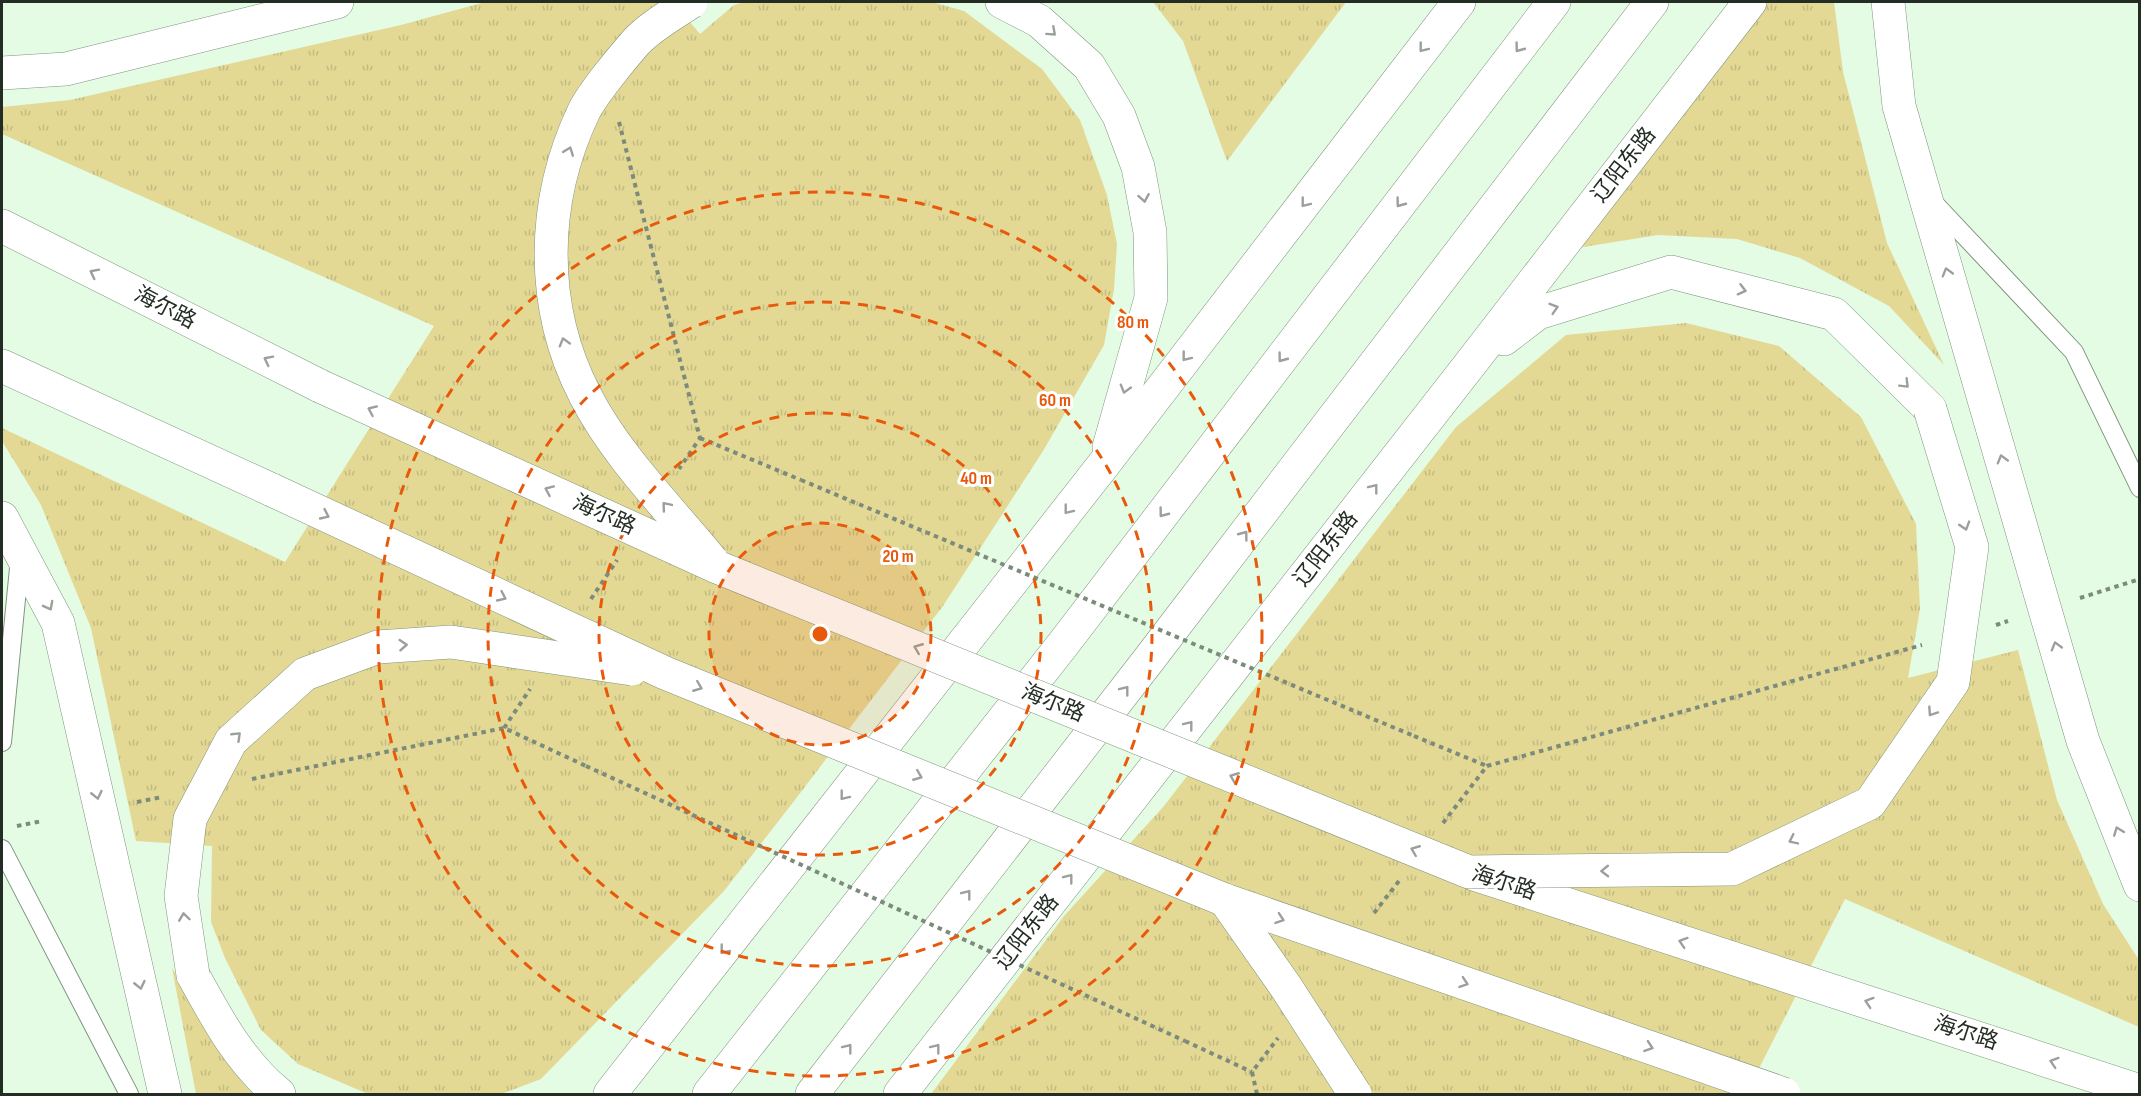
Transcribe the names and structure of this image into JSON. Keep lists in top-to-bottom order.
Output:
{
  "streets": {
    "main road": ["辽阳东路", "海尔路"]
  },
  "rings": [
    "80 m",
    "60 m",
    "40 m",
    "20 m"
  ]
}
